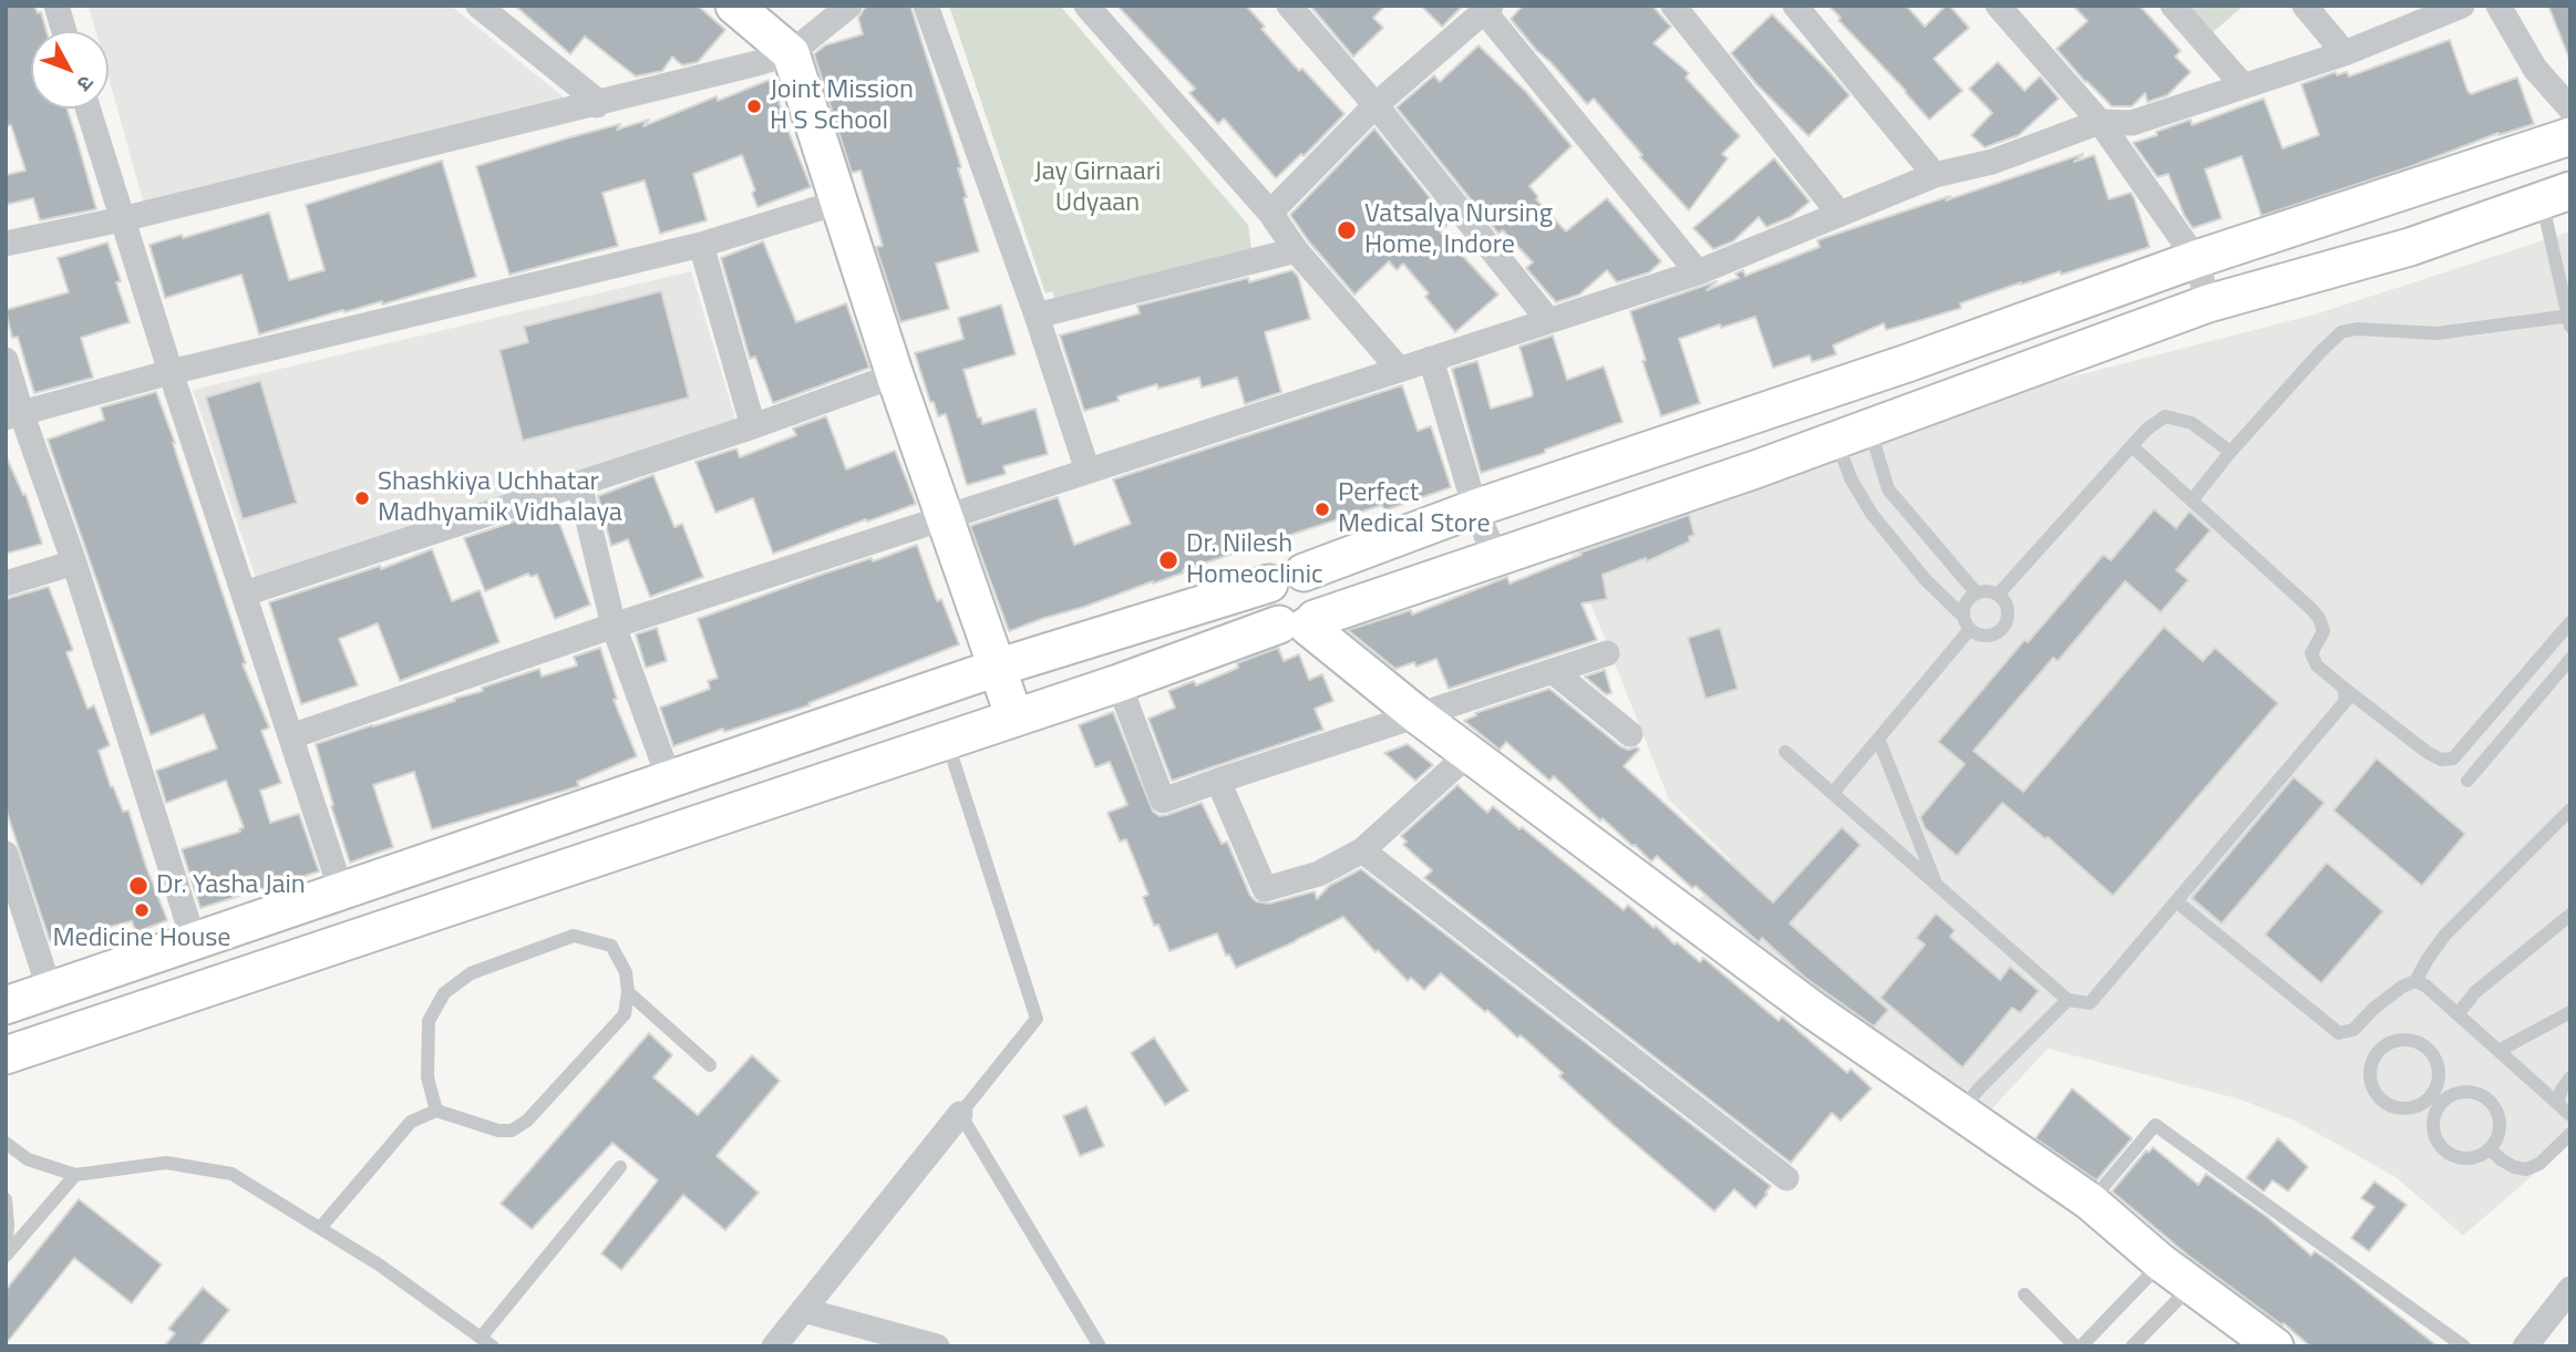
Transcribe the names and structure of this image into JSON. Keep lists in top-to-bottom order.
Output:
{
  "parks": ["Jay Girnaari Udyaan"],
  "places": [
    "Joint Mission H S School",
    "Vatsalya Nursing Home, Indore",
    "Shashkiya Uchhatar Madhyamik Vidhalaya",
    "Perfect Medical Store",
    "Dr. Nilesh Homeoclinic",
    "Dr. Yasha Jain",
    "Medicine House"
  ],
  "north": "bottom right"
}
